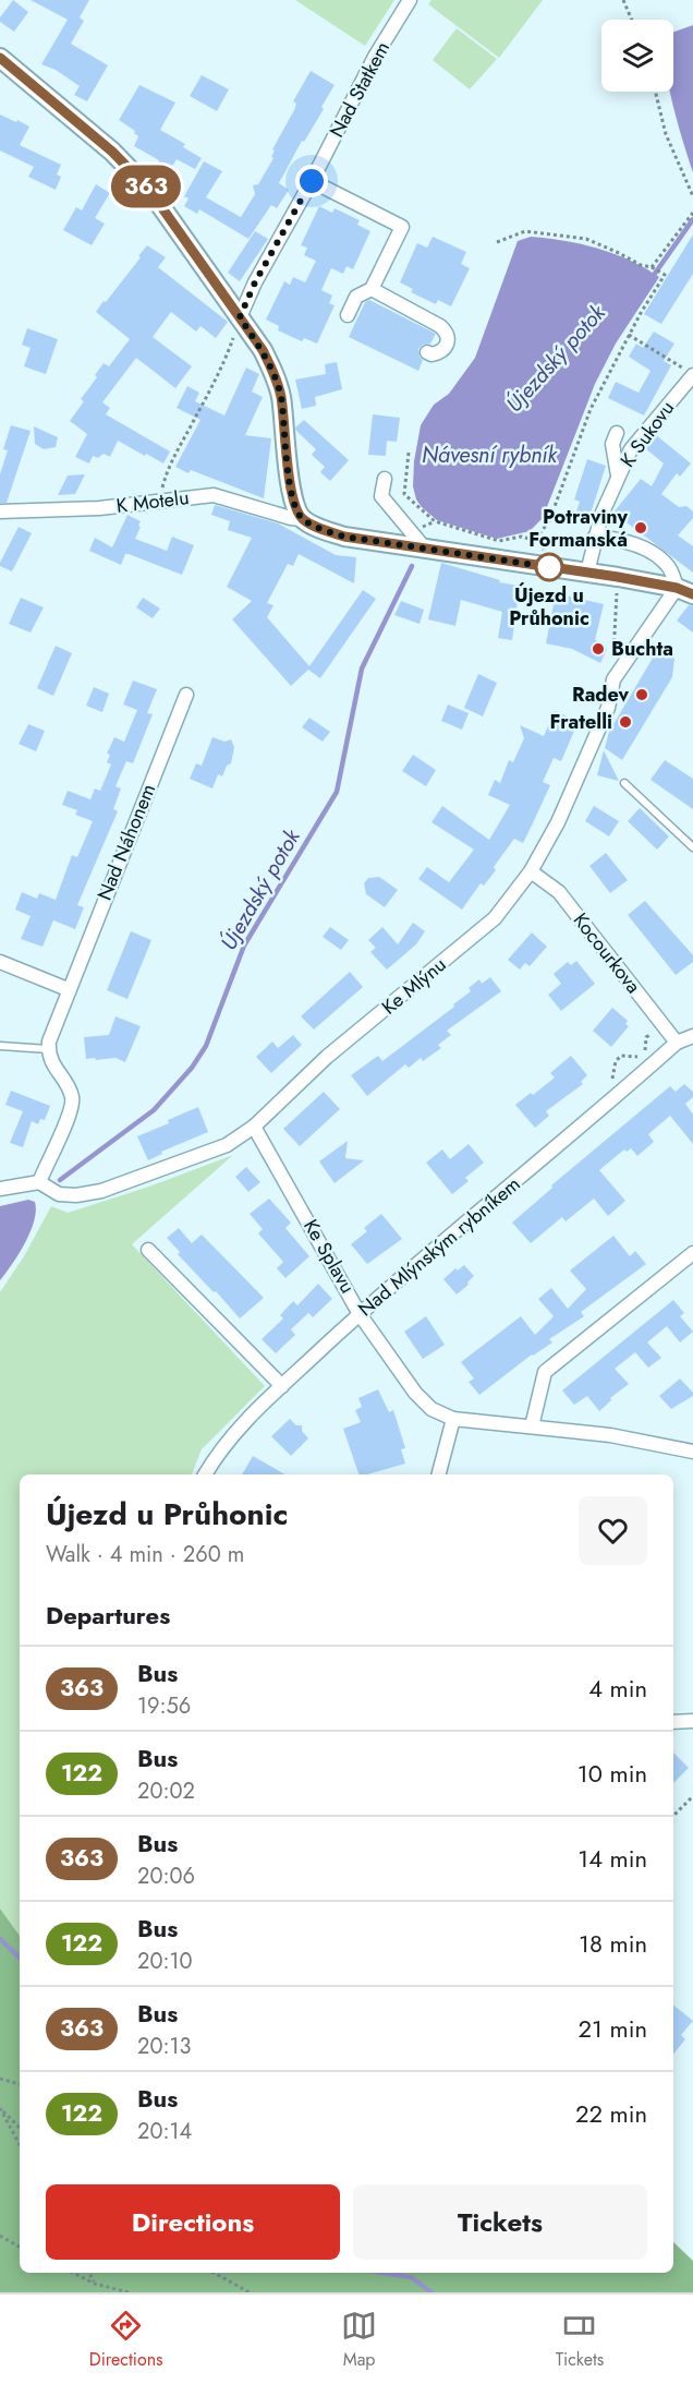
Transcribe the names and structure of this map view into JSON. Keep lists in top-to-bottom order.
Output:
{
  "streets": {
    "street": [
      "Nad Statkem",
      "K Sukovu",
      "K Motelu",
      "Nad Náhonem",
      "Kocourkova",
      "Ke Mlýnu",
      "Nad Mlýnským rybníkem",
      "Ke Splavu"
    ]
  },
  "crossings": [
    ["Kocourkova", "Ke Mlýnu"],
    ["Kocourkova", "Nad Mlýnským rybníkem"],
    ["Ke Mlýnu", "Ke Splavu"],
    ["Nad Mlýnským rybníkem", "Ke Splavu"]
  ],
  "water": ["Újezdský potok", "Návesní rybník"],
  "places": [
    "Potraviny Formanská",
    "Újezd u Průhonic",
    "Buchta",
    "Radev",
    "Fratelli"
  ],
  "lines": ["bus line 363"],
  "page": {
    "on_map": "363",
    "heading": [
      ["Újezd u Průhonic", "Walk · 4 min · 260 m"],
      "Departures"
    ],
    "list": [
      {
        "mark": "363",
        "name": "Bus",
        "note": "19:56",
        "value": "4 min"
      },
      {
        "mark": "122",
        "name": "Bus",
        "note": "20:02",
        "value": "10 min"
      },
      {
        "mark": "363",
        "name": "Bus",
        "note": "20:06",
        "value": "14 min"
      },
      {
        "mark": "122",
        "name": "Bus",
        "note": "20:10",
        "value": "18 min"
      },
      {
        "mark": "363",
        "name": "Bus",
        "note": "20:13",
        "value": "21 min"
      },
      {
        "mark": "122",
        "name": "Bus",
        "note": "20:14",
        "value": "22 min"
      }
    ],
    "buttons": ["Directions", "Tickets"],
    "tabs": ["Directions", "Map", "Tickets"]
  }
}
